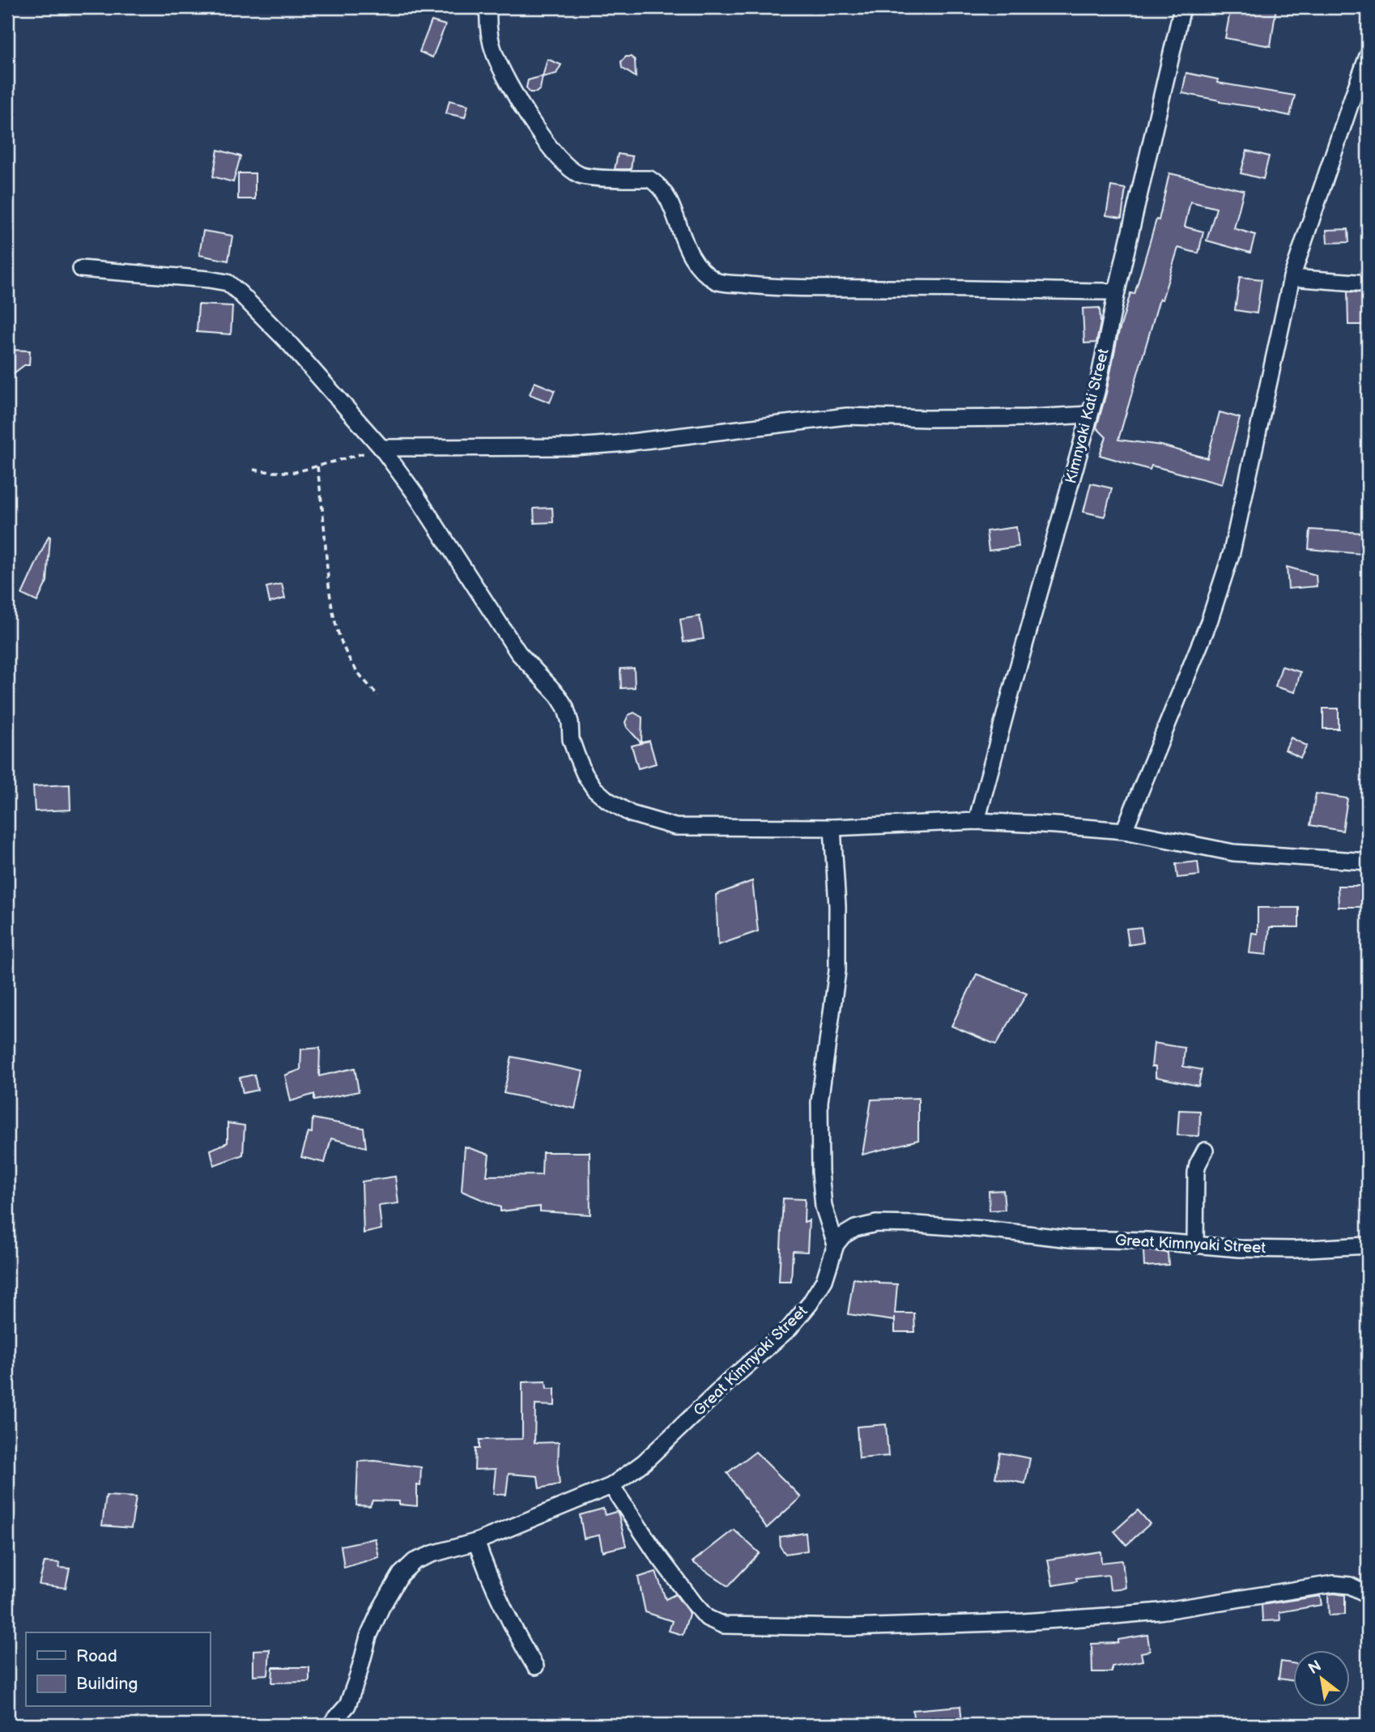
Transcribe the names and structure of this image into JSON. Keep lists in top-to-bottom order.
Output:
{
  "streets": {
    "street": ["Kimnyaki Kati Street", "Great Kimnyaki Street"]
  },
  "legend": ["Road", "Building"],
  "north": "top left"
}
